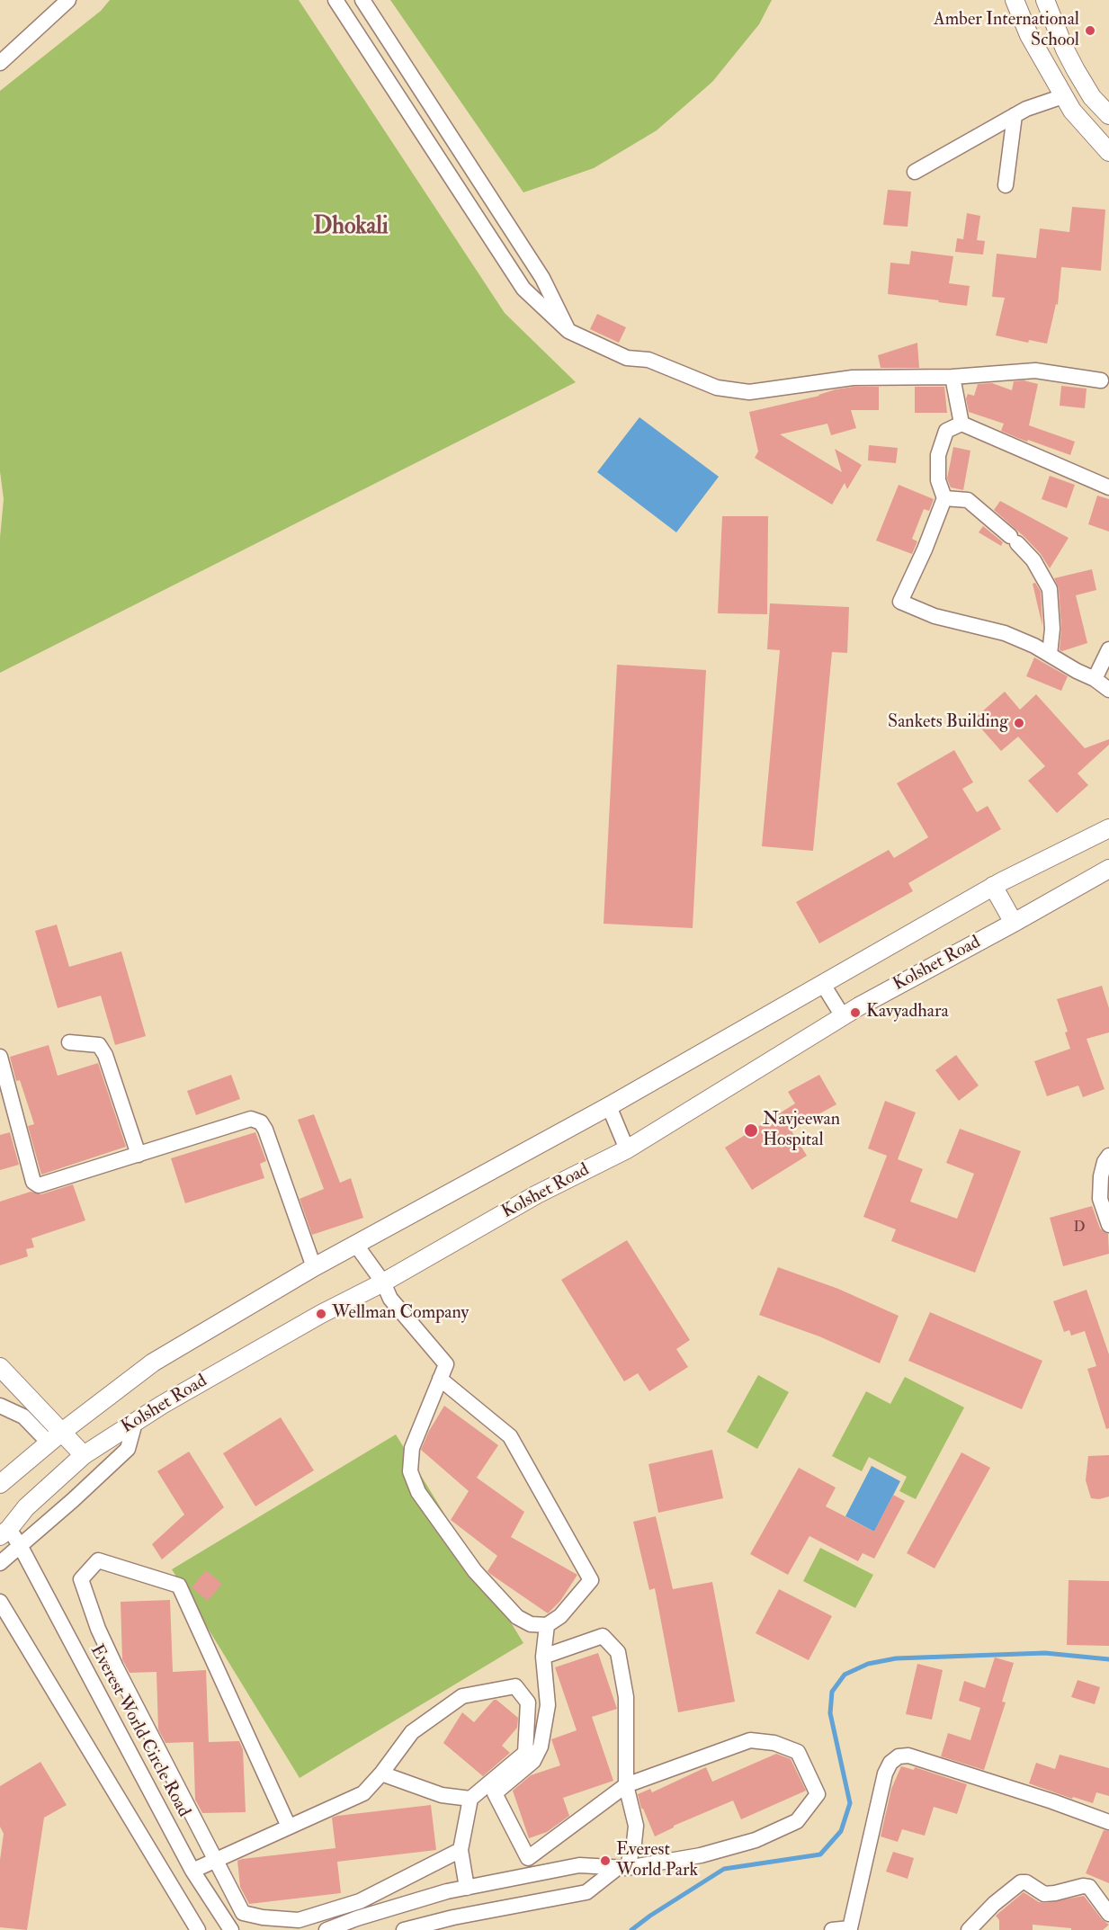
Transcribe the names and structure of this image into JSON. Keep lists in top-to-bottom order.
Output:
{
  "streets": {
    "street": ["Kolshet Road", "Everest World Circle Road"]
  },
  "crossings": [
    ["Kolshet Road", "Everest World Circle Road"]
  ],
  "districts": ["Dhokali"],
  "places": [
    "Amber International School",
    "Sankets Building",
    "Kavyadhara",
    "Navjeewan Hospital",
    "Wellman Company",
    "Everest World Park"
  ],
  "house_numbers": ["D"]
}
